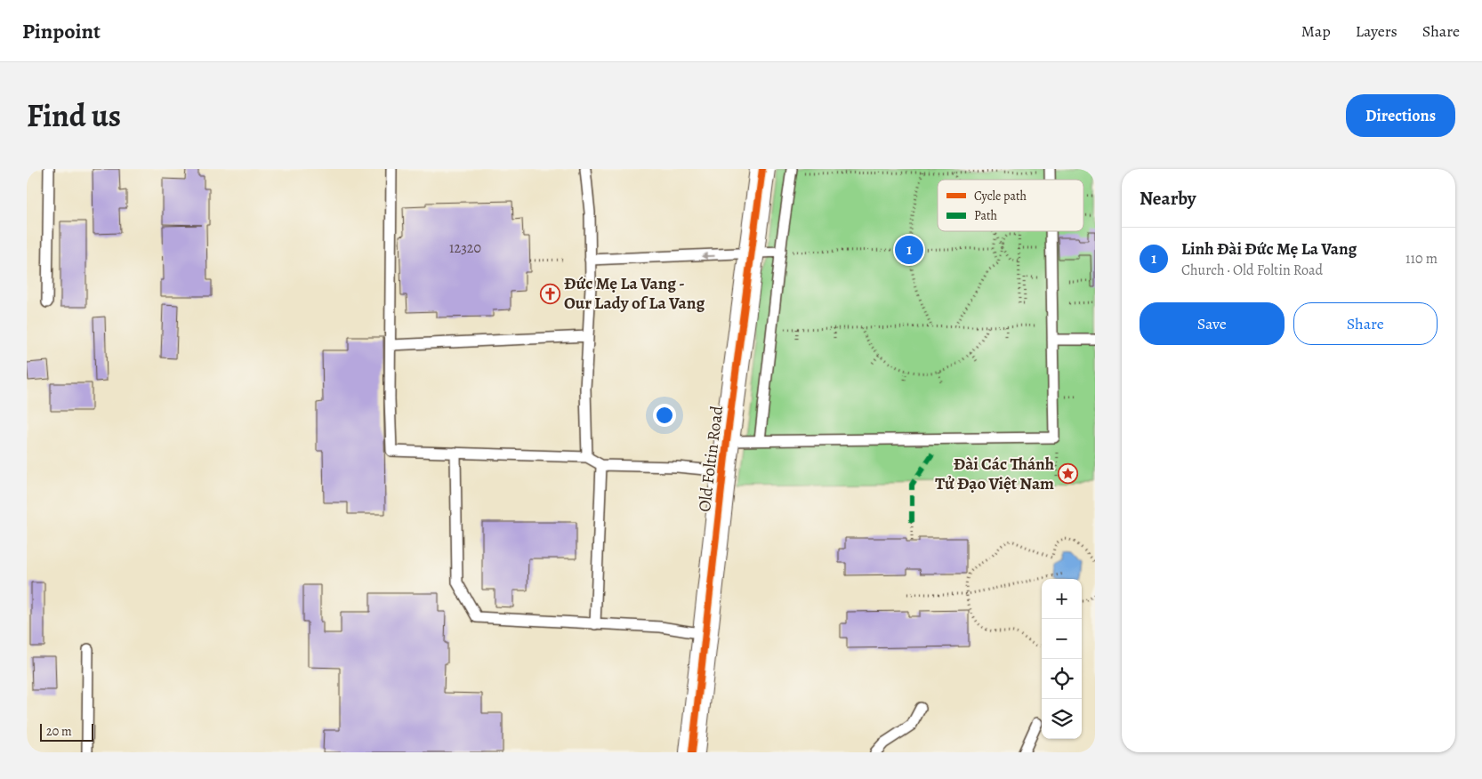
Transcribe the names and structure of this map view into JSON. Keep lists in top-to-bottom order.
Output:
{
  "streets": {
    "street": ["Old Foltin Road"]
  },
  "places": {
    "church": ["Đức Mẹ La Vang - Our Lady of La Vang"],
    "place": ["Đài Các Thánh Tử Đạo Việt Nam"]
  },
  "house_numbers": ["12320"],
  "legend": ["Cycle path", "Path"],
  "scale_bar": "20 m",
  "page": {
    "header": "Pinpoint",
    "nav": ["Map", "Layers", "Share"],
    "title": "Find us",
    "buttons": [
      "Directions",
      ["Save", "Share"]
    ],
    "heading": "Nearby",
    "list": [
      {
        "mark": "1",
        "name": "Linh Đài Đức Mẹ La Vang",
        "note": "Church · Old Foltin Road",
        "value": "110 m"
      }
    ],
    "pins": "1",
    "map_buttons": ["+", "−"],
    "scale": "20 m"
  }
}
